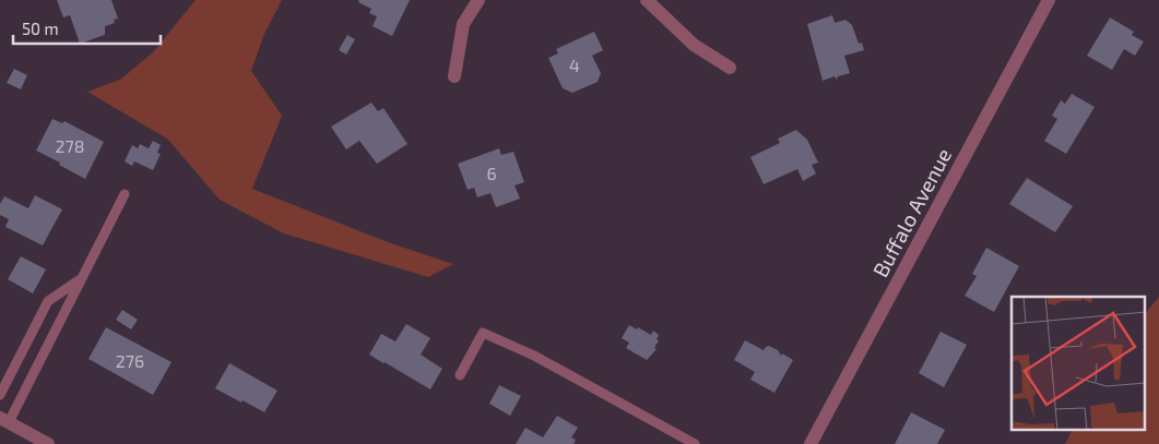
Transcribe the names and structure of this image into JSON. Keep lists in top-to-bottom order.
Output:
{
  "streets": {
    "street": ["Buffalo Avenue"]
  },
  "house_numbers": [
    "4",
    "278",
    "6",
    "276"
  ],
  "scale_bar": "50 m"
}
